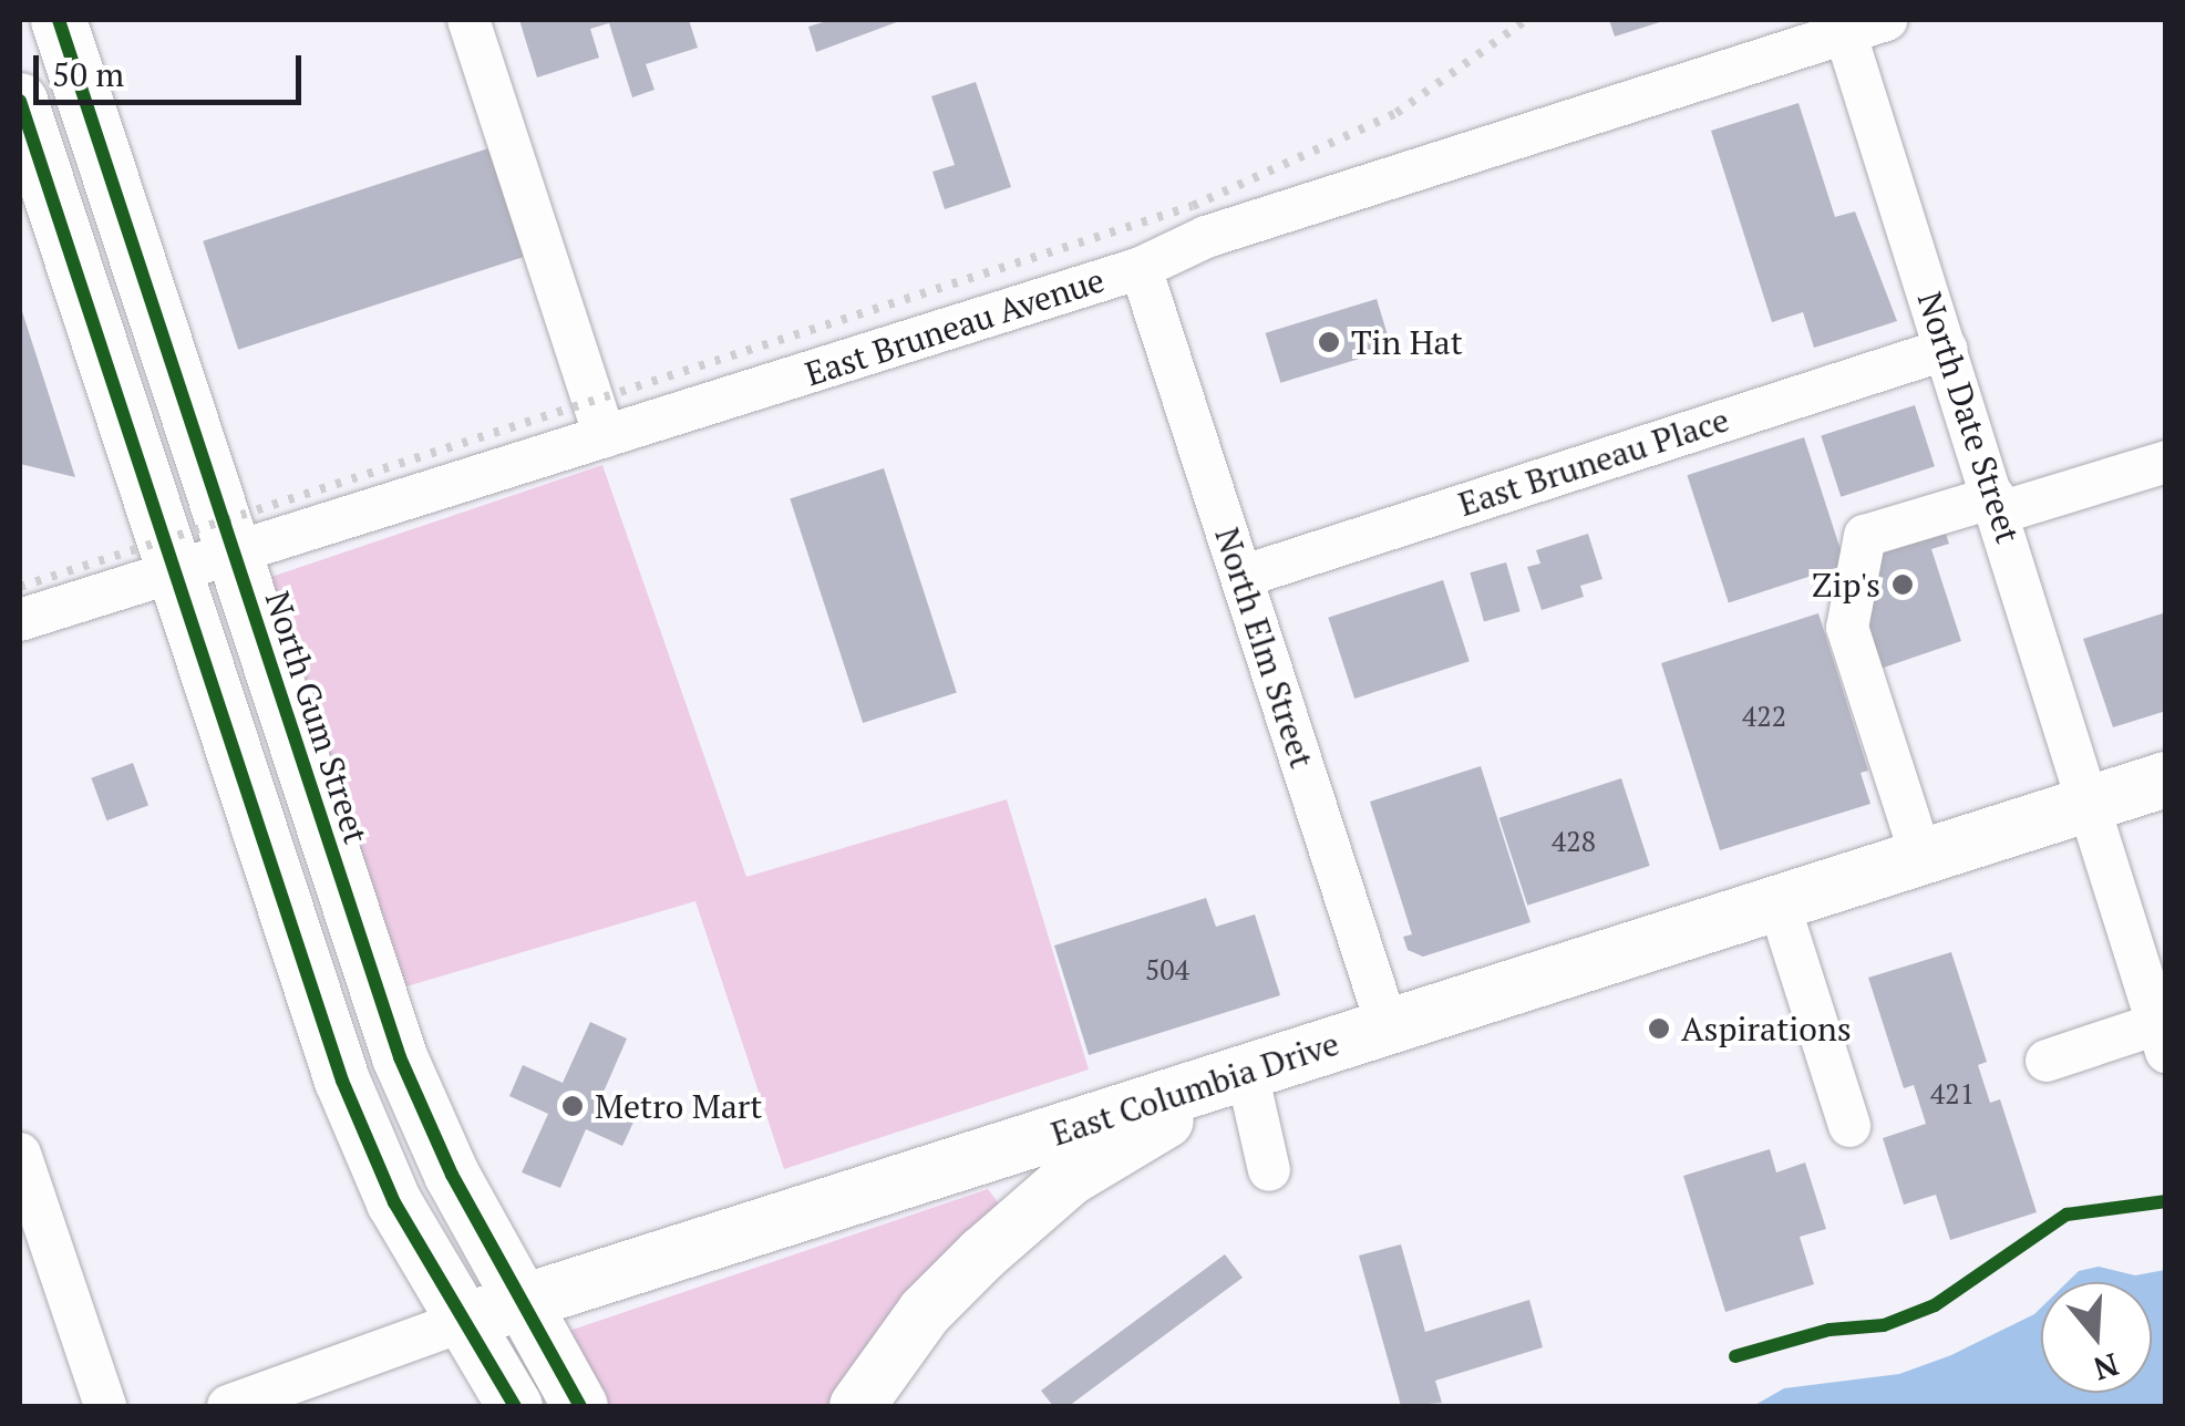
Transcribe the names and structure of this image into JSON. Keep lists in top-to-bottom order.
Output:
{
  "streets": {
    "main road": ["North Gum Street", "East Columbia Drive"],
    "street": [
      "East Bruneau Avenue",
      "North Date Street",
      "East Bruneau Place",
      "North Elm Street"
    ]
  },
  "crossings": [
    ["East Bruneau Avenue", "North Date Street"],
    ["East Bruneau Avenue", "North Elm Street"],
    ["East Bruneau Avenue", "North Gum Street"],
    ["North Date Street", "East Bruneau Place"],
    ["North Date Street", "East Columbia Drive"],
    ["East Bruneau Place", "North Elm Street"],
    ["North Elm Street", "East Columbia Drive"],
    ["North Gum Street", "East Columbia Drive"]
  ],
  "places": [
    "Tin Hat",
    "Zip's",
    "Aspirations",
    "Metro Mart"
  ],
  "house_numbers": [
    "422",
    "428",
    "504",
    "421"
  ],
  "scale_bar": "50 m",
  "north": "bottom"
}
